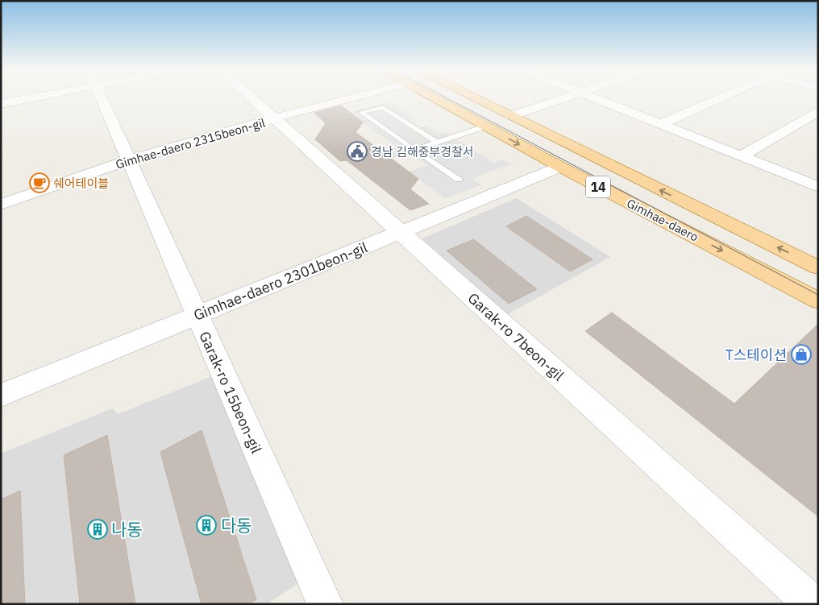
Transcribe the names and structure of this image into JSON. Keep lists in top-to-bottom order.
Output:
{
  "streets": {
    "main road": ["14", "Gimhae-daero"],
    "street": [
      "Gimhae-daero 2315beon-gil",
      "Gimhae-daero 2301beon-gil",
      "Garak-ro 7beon-gil",
      "Garak-ro 15beon-gil"
    ]
  },
  "crossings": [
    ["Gimhae-daero 2315beon-gil", "Garak-ro 7beon-gil"],
    ["Gimhae-daero 2315beon-gil", "Garak-ro 15beon-gil"],
    ["Gimhae-daero", "Gimhae-daero 2301beon-gil"],
    ["Gimhae-daero 2301beon-gil", "Garak-ro 7beon-gil"],
    ["Gimhae-daero 2301beon-gil", "Garak-ro 15beon-gil"]
  ],
  "places": {
    "public building": ["경남 김해중부경찰서"],
    "cafe": ["쉐어테이블"],
    "shop": ["T스테이션"],
    "building": ["다동", "나동"]
  }
}
